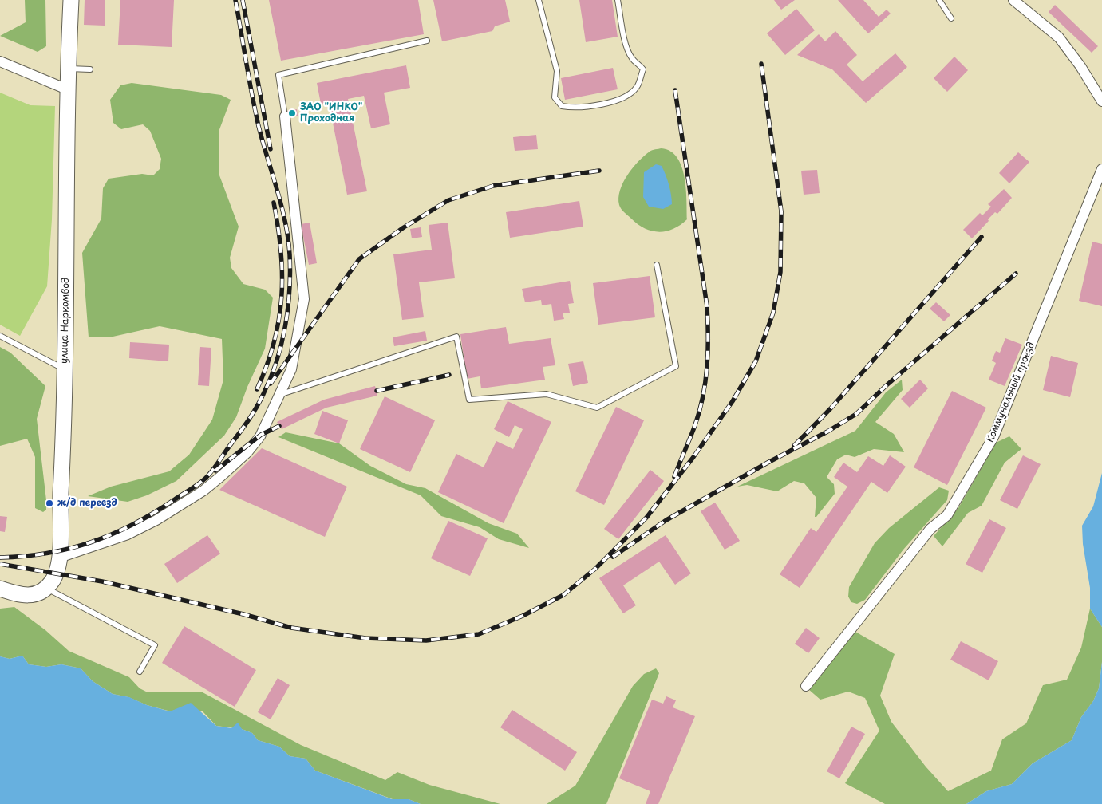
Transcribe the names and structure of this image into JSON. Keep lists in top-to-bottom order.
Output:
{
  "streets": {
    "street": ["улица Наркомвод", "Коммунальный проезд"]
  },
  "places": ["ЗАО \"ИНКО\" Проходная", "ж/д переезд"]
}
